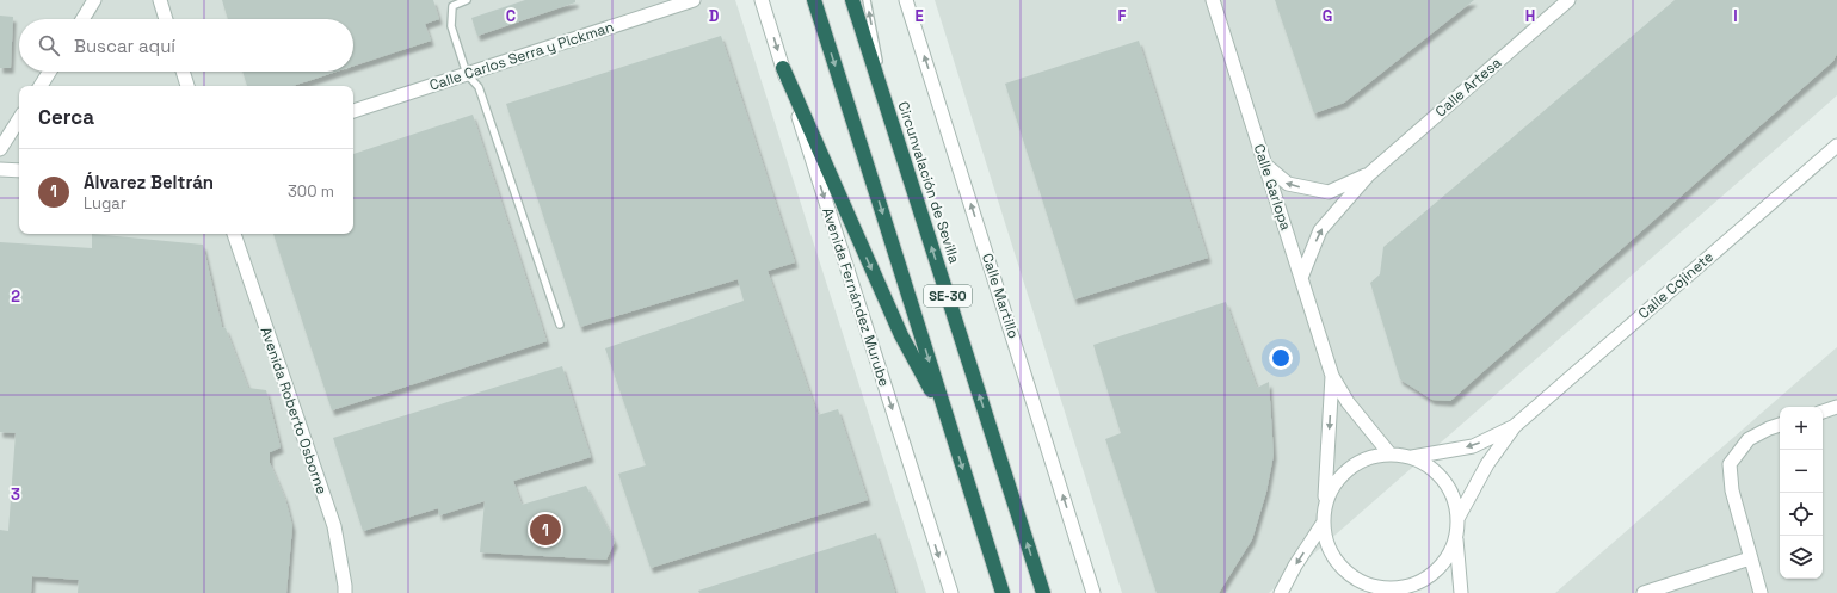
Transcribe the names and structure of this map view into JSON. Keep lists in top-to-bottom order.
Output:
{
  "streets": {
    "highway": ["Circunvalación de Sevilla", "SE-30"],
    "street": [
      "Calle Carlos Serra y Pickman",
      "Calle Artesa",
      "Calle Garlopa",
      "Calle Cojinete",
      "Calle Martillo",
      "Avenida Fernández Murube",
      "Avenida Roberto Osborne"
    ]
  },
  "crossings": [
    ["Calle Artesa", "Calle Garlopa"],
    ["Calle Garlopa", "Calle Cojinete"]
  ],
  "one_way": ["Calle Martillo", "Avenida Fernández Murube"],
  "page": {
    "search": "Buscar aquí",
    "heading": "Cerca",
    "list": [
      {
        "mark": "1",
        "name": "Álvarez Beltrán",
        "note": "Lugar",
        "value": "300 m"
      }
    ],
    "map_buttons": ["+", "−"],
    "pins": "1"
  },
  "grid": {
    "columns": [
      "C",
      "D",
      "E",
      "F",
      "G",
      "H",
      "I"
    ],
    "rows": ["2", "3"]
  }
}
